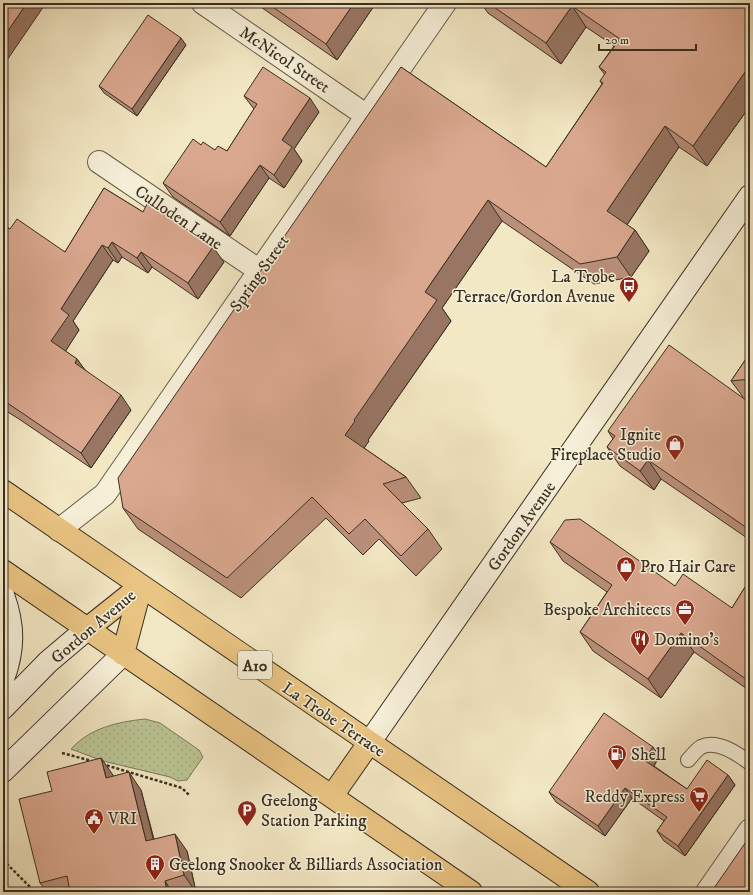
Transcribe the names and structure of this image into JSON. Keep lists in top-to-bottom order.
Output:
{
  "streets": {
    "highway": ["Gordon Avenue", "A10", "La Trobe Terrace"],
    "street": ["McNicol Street", "Culloden Lane", "Spring Street"]
  },
  "crossings": [
    ["McNicol Street", "Spring Street"],
    ["Culloden Lane", "Spring Street"],
    ["Spring Street", "La Trobe Terrace"],
    ["Gordon Avenue", "La Trobe Terrace"]
  ],
  "places": {
    "bus stop": ["La Trobe Terrace/Gordon Avenue"],
    "shop": ["Ignite Fireplace Studio", "Pro Hair Care"],
    "office": ["Bespoke Architects"],
    "restaurant": ["Domino's"],
    "fuel station": ["Shell"],
    "supermarket": ["Reddy Express"],
    "parking": ["Geelong Station Parking"],
    "public building": ["VRI"],
    "building": ["Geelong Snooker & Billiards Association"]
  },
  "scale_bar": "20 m"
}
